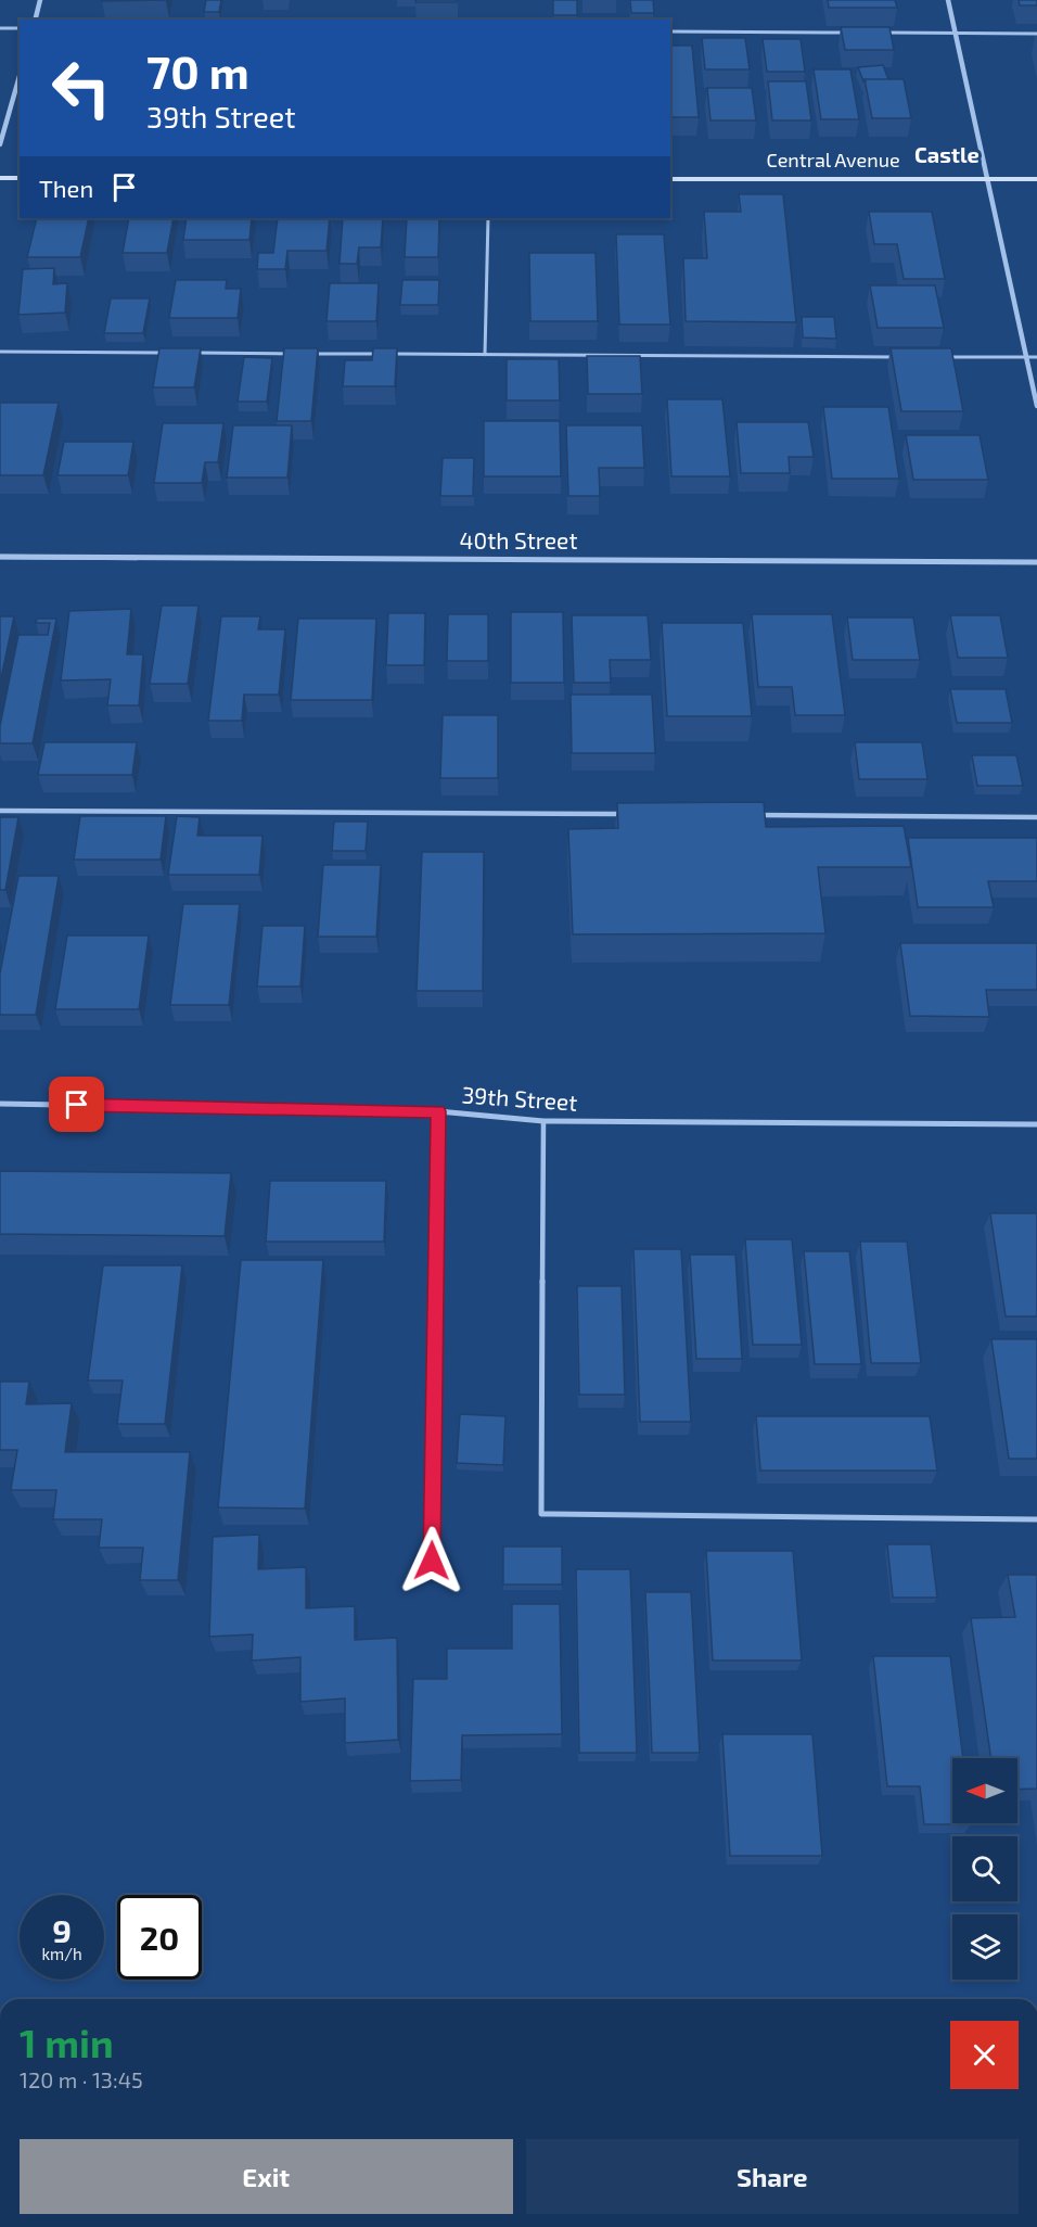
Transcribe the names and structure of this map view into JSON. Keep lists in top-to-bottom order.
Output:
{
  "streets": {
    "street": ["Central Avenue", "40th Street", "39th Street"]
  },
  "districts": ["Castle"],
  "north": "left",
  "page": {
    "turn": ["70 m", "39th Street"],
    "then": "Then",
    "speed": "9 km/h",
    "limit": "20",
    "heading": ["1 min", "120 m · 13:45"],
    "buttons": ["Exit", "Share"]
  }
}
